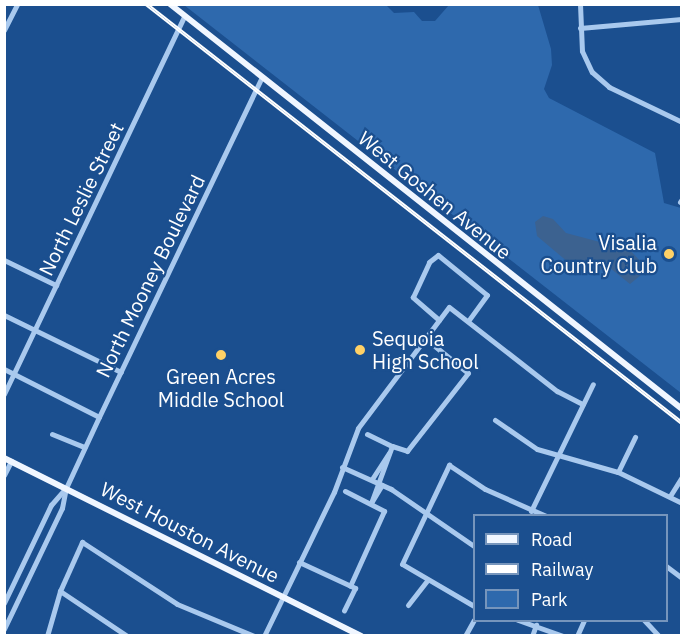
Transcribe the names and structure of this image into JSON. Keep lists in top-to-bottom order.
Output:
{
  "streets": {
    "main road": ["West Goshen Avenue", "West Houston Avenue"],
    "street": ["North Leslie Street", "North Mooney Boulevard"]
  },
  "crossings": [
    ["West Goshen Avenue", "North Leslie Street"],
    ["West Goshen Avenue", "North Mooney Boulevard"],
    ["North Mooney Boulevard", "West Houston Avenue"]
  ],
  "places": ["Visalia Country Club", "Sequoia High School", "Green Acres Middle School"],
  "legend": ["Road", "Railway", "Park"]
}
